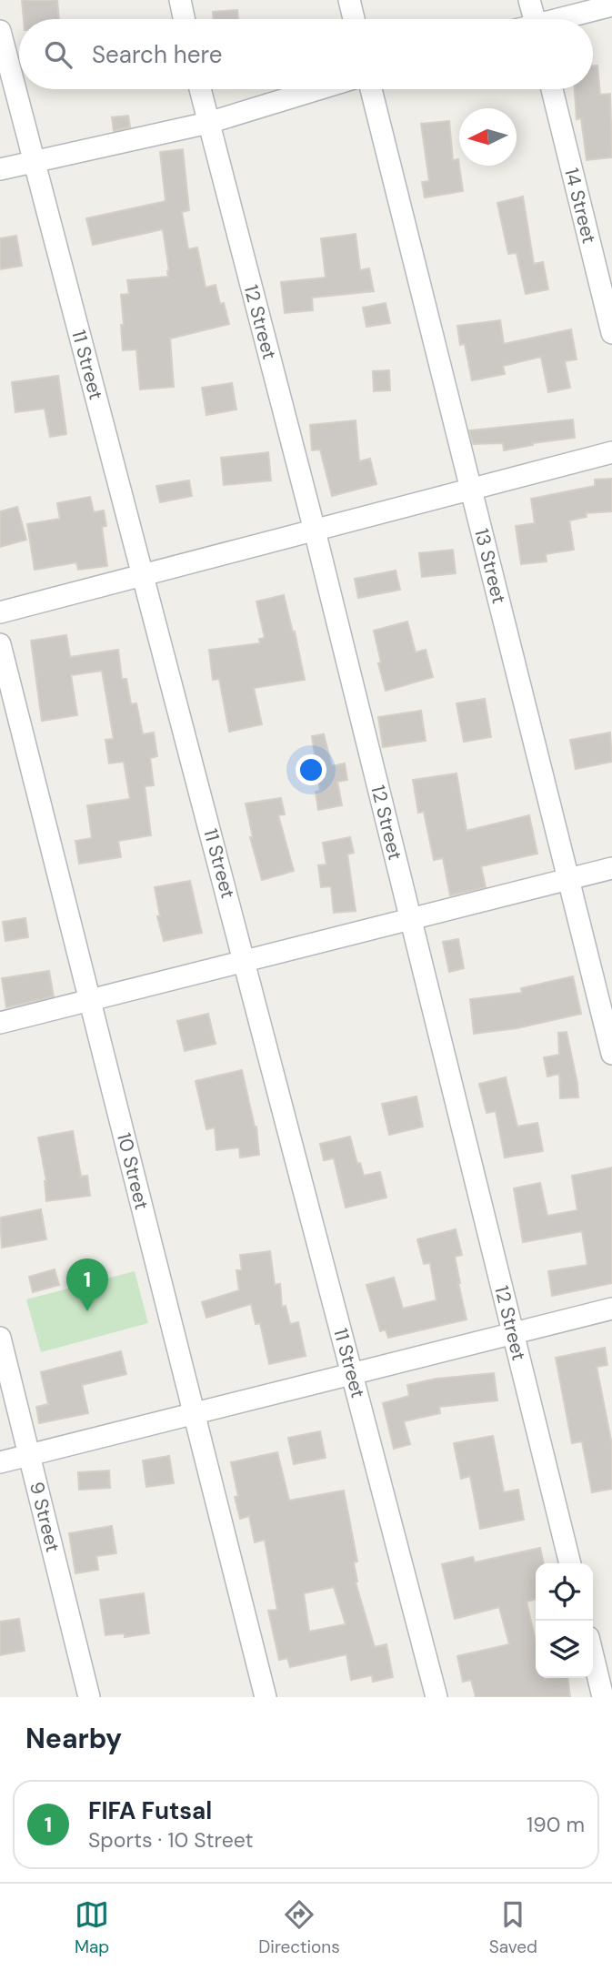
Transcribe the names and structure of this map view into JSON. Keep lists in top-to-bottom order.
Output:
{
  "streets": {
    "street": [
      "14 Street",
      "12 Street",
      "11 Street",
      "13 Street",
      "10 Street",
      "9 Street"
    ]
  },
  "north": "left",
  "page": {
    "search": "Search here",
    "pins": "1",
    "heading": "Nearby",
    "list": [
      {
        "mark": "1",
        "name": "FIFA Futsal",
        "note": "Sports · 10 Street",
        "value": "190 m"
      }
    ],
    "nav": ["Map", "Directions", "Saved"]
  }
}
